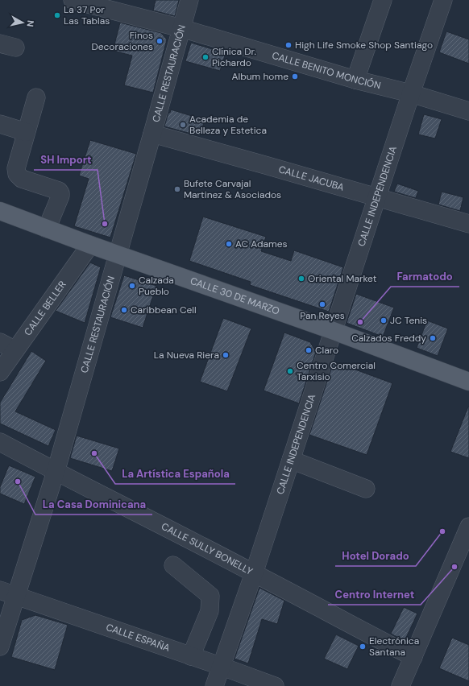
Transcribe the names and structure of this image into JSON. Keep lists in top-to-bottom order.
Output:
{
  "streets": {
    "main road": ["CALLE 30 DE MARZO"],
    "street": [
      "CALLE BENITO MONCIÓN",
      "CALLE RESTAURACIÓN",
      "CALLE JACUBA",
      "CALLE INDEPENDENCIA",
      "CALLE BELLER",
      "CALLE SULLY BONELLY",
      "CALLE ESPAÑA"
    ]
  },
  "crossings": [
    ["CALLE BENITO MONCIÓN", "CALLE RESTAURACIÓN"],
    ["CALLE BENITO MONCIÓN", "CALLE INDEPENDENCIA"],
    ["CALLE RESTAURACIÓN", "CALLE JACUBA"],
    ["CALLE RESTAURACIÓN", "CALLE 30 DE MARZO"],
    ["CALLE RESTAURACIÓN", "CALLE SULLY BONELLY"],
    ["CALLE RESTAURACIÓN", "CALLE ESPAÑA"],
    ["CALLE JACUBA", "CALLE INDEPENDENCIA"],
    ["CALLE INDEPENDENCIA", "CALLE 30 DE MARZO"],
    ["CALLE INDEPENDENCIA", "CALLE SULLY BONELLY"],
    ["CALLE INDEPENDENCIA", "CALLE ESPAÑA"],
    ["CALLE 30 DE MARZO", "CALLE BELLER"]
  ],
  "places": [
    "La 37 Por Las Tablas",
    "Finos Decoraciones",
    "High Life Smoke Shop Santiago",
    "Clínica Dr. Pichardo",
    "Album home",
    "Academia de Belleza y Estetica",
    "Bufete Carvajal Martinez & Asociados",
    "SH Import",
    "AC Adames",
    "Oriental Market",
    "Calzada Pueblo",
    "Pan Reyes",
    "Caribbean Cell",
    "JC Tenis",
    "Farmatodo",
    "Calzados Freddy",
    "Claro",
    "La Nueva Riera",
    "Centro Comercial Tarxisio",
    "La Artística Española",
    "La Casa Dominicana",
    "Hotel Dorado",
    "Centro Internet",
    "Electrónica Santana"
  ],
  "north": "right"
}
